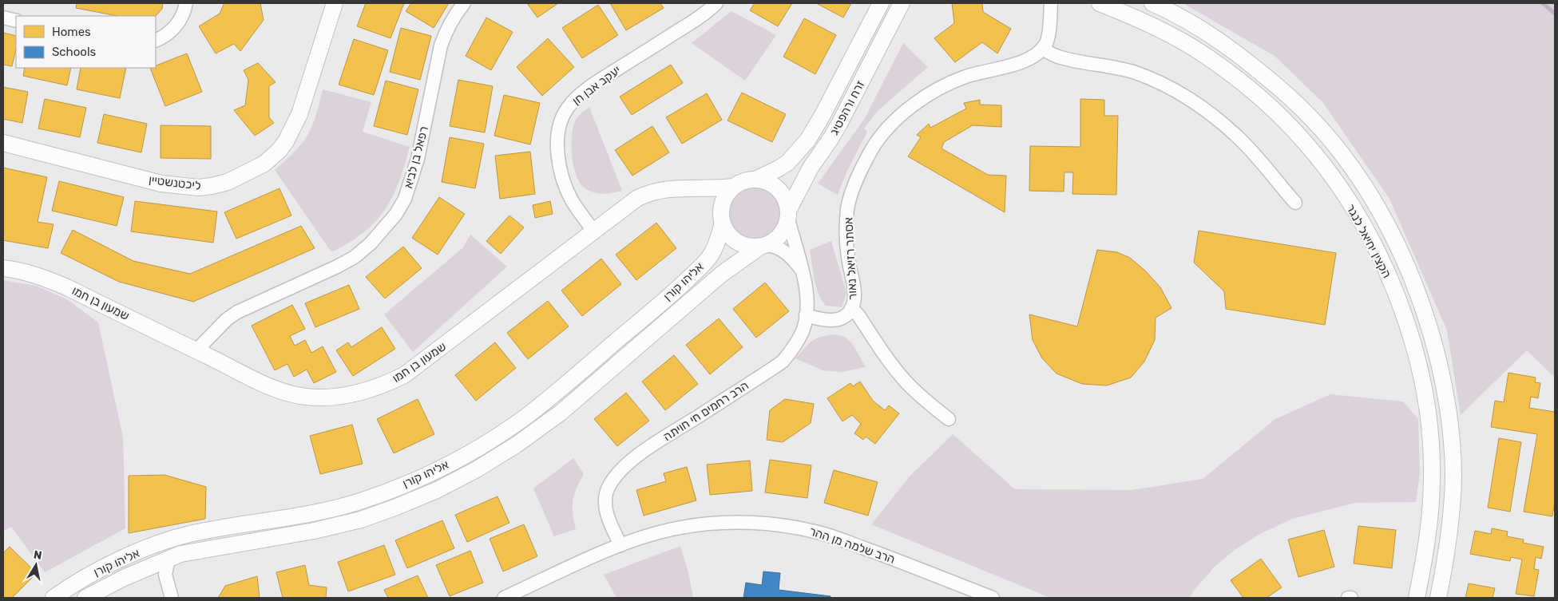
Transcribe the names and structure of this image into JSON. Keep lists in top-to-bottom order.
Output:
{
  "streets": {
    "street": [
      "יעקב אבן חן",
      "זרח ורהפטיג",
      "רפאל בן לביא",
      "ליכטנשטיין",
      "הקצין יחיאל לנגר",
      "אסתר רזיאל נאור",
      "אליהו קורן",
      "שמעון בן חמו",
      "הרב רחמים חי חויתה",
      "הרב שלמה מן ההר"
    ]
  },
  "crossings": [
    ["יעקב אבן חן", "שמעון בן חמו"],
    ["זרח ורהפטיג", "אליהו קורן"],
    ["זרח ורהפטיג", "שמעון בן חמו"],
    ["רפאל בן לביא", "שמעון בן חמו"],
    ["אסתר רזיאל נאור", "הרב רחמים חי חויתה"],
    ["אליהו קורן", "שמעון בן חמו"],
    ["הרב רחמים חי חויתה", "הרב שלמה מן ההר"]
  ],
  "legend": ["Homes", "Schools"],
  "north": "top"
}
